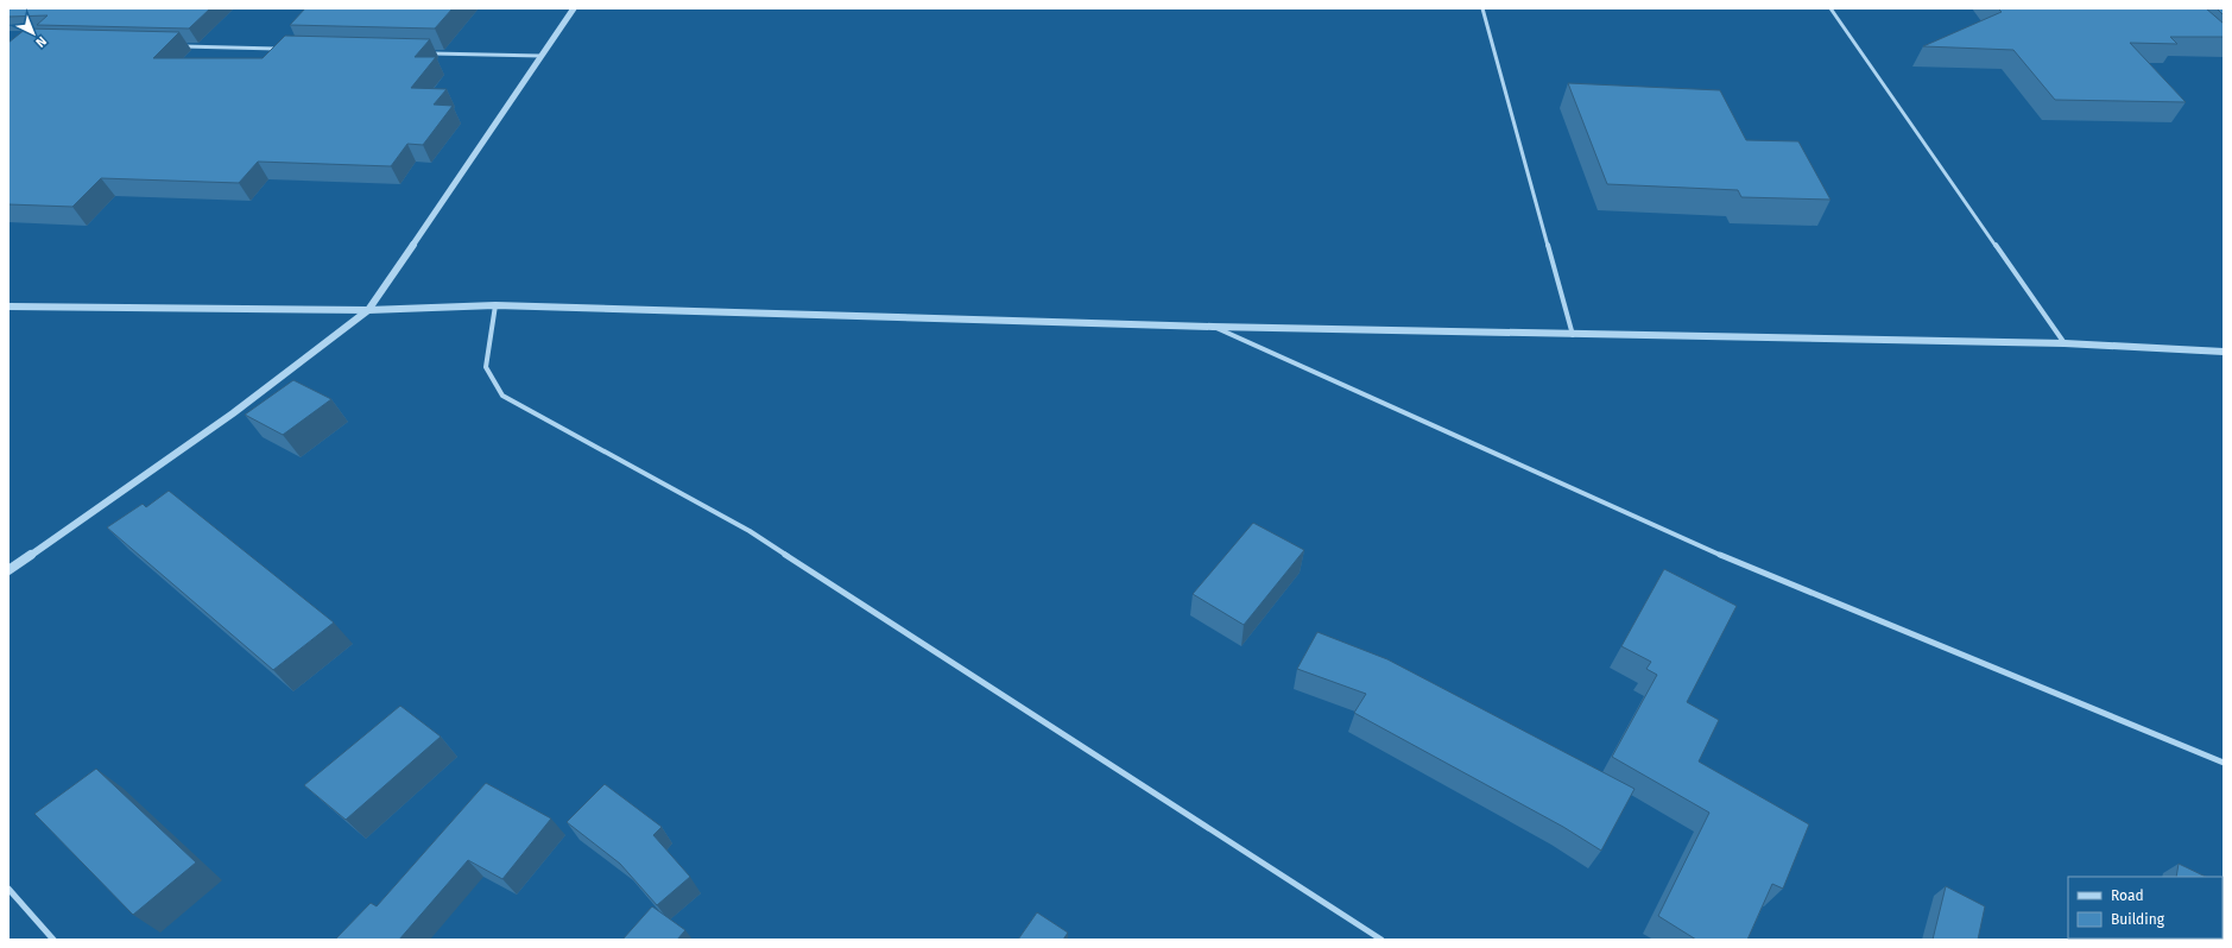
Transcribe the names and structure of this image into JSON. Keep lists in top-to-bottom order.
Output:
{
  "legend": ["Road", "Building"],
  "north": "bottom right"
}
